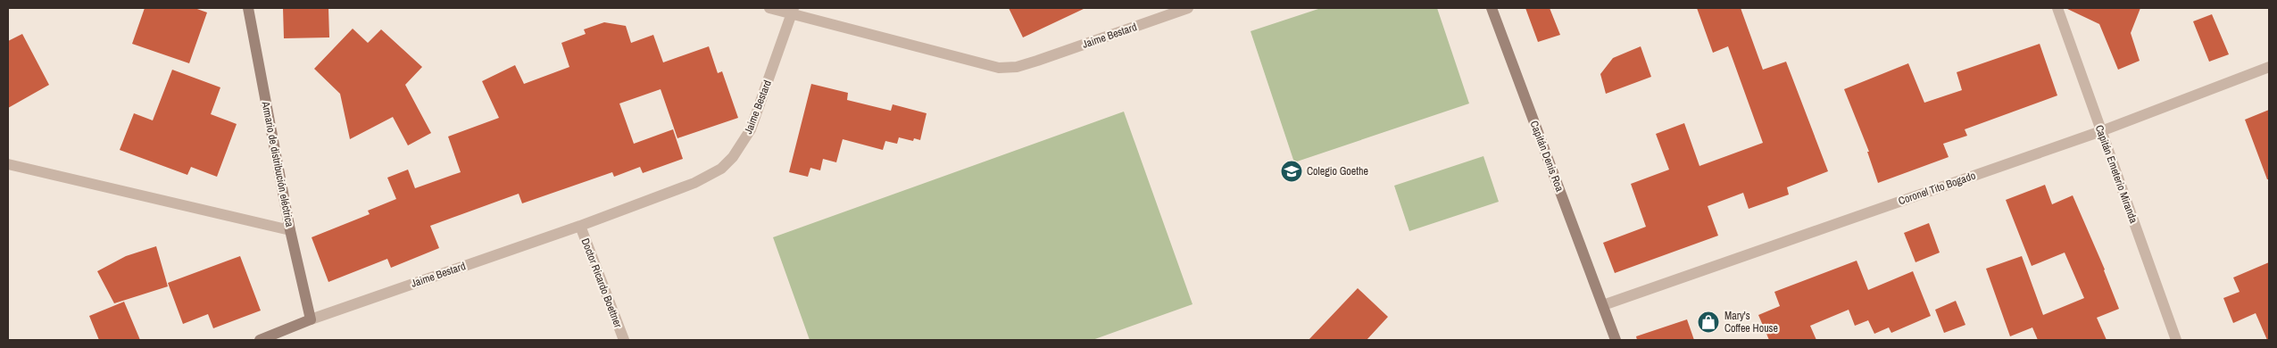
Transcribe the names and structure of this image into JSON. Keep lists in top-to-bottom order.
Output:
{
  "streets": {
    "street": [
      "Jaime Bestard",
      "Capitán Denis Roa",
      "Armario de distribución eléctrica",
      "Capitán Emeterio Miranda",
      "Coronel Tito Bogado",
      "Doctor Ricardo Boettner"
    ]
  },
  "crossings": [
    ["Jaime Bestard", "Armario de distribución eléctrica"],
    ["Jaime Bestard", "Doctor Ricardo Boettner"],
    ["Capitán Denis Roa", "Coronel Tito Bogado"],
    ["Capitán Emeterio Miranda", "Coronel Tito Bogado"]
  ],
  "places": {
    "school or university": ["Colegio Goethe"],
    "shop": ["Mary's Coffee House"]
  }
}
